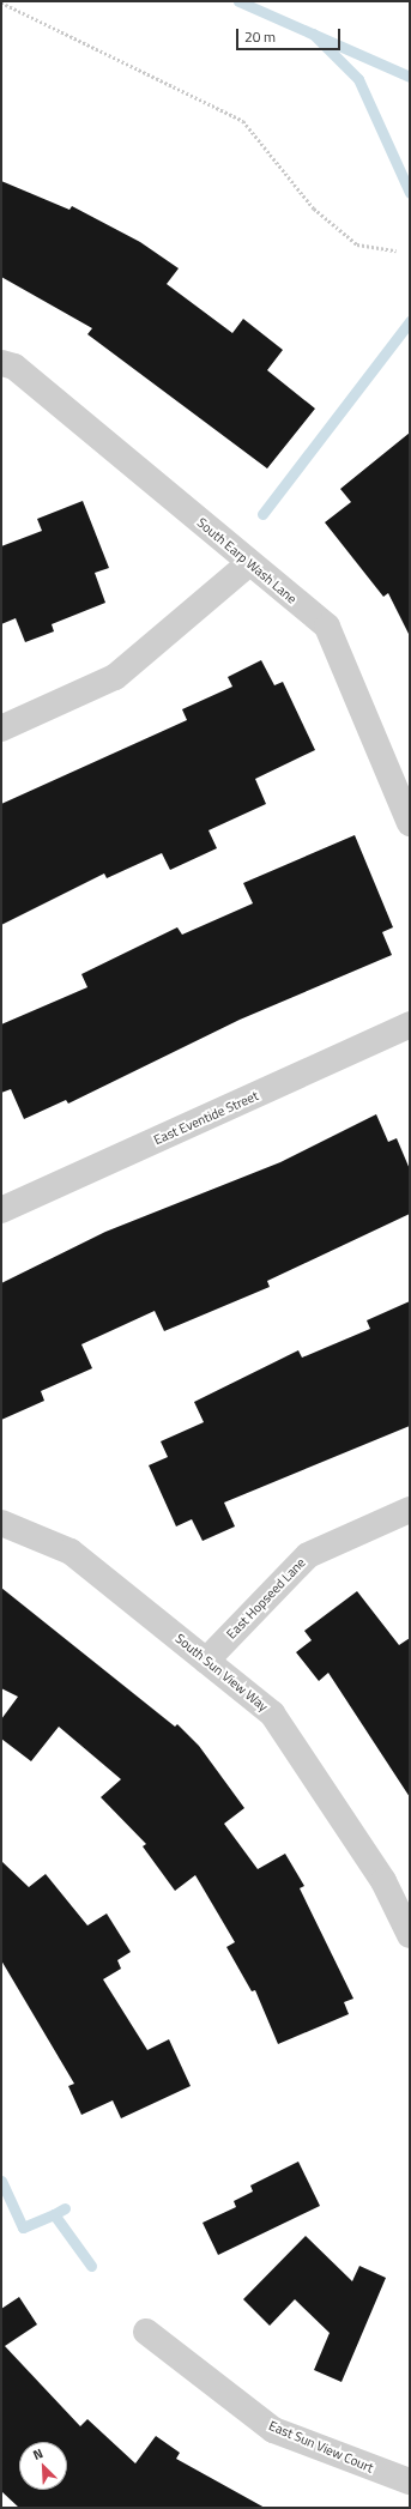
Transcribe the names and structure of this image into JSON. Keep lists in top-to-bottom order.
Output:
{
  "streets": {
    "street": [
      "South Earp Wash Lane",
      "East Eventide Street",
      "East Hopseed Lane",
      "South Sun View Way",
      "East Sun View Court"
    ]
  },
  "crossings": [
    ["East Hopseed Lane", "South Sun View Way"]
  ],
  "scale_bar": "20 m",
  "north": "top left"
}
